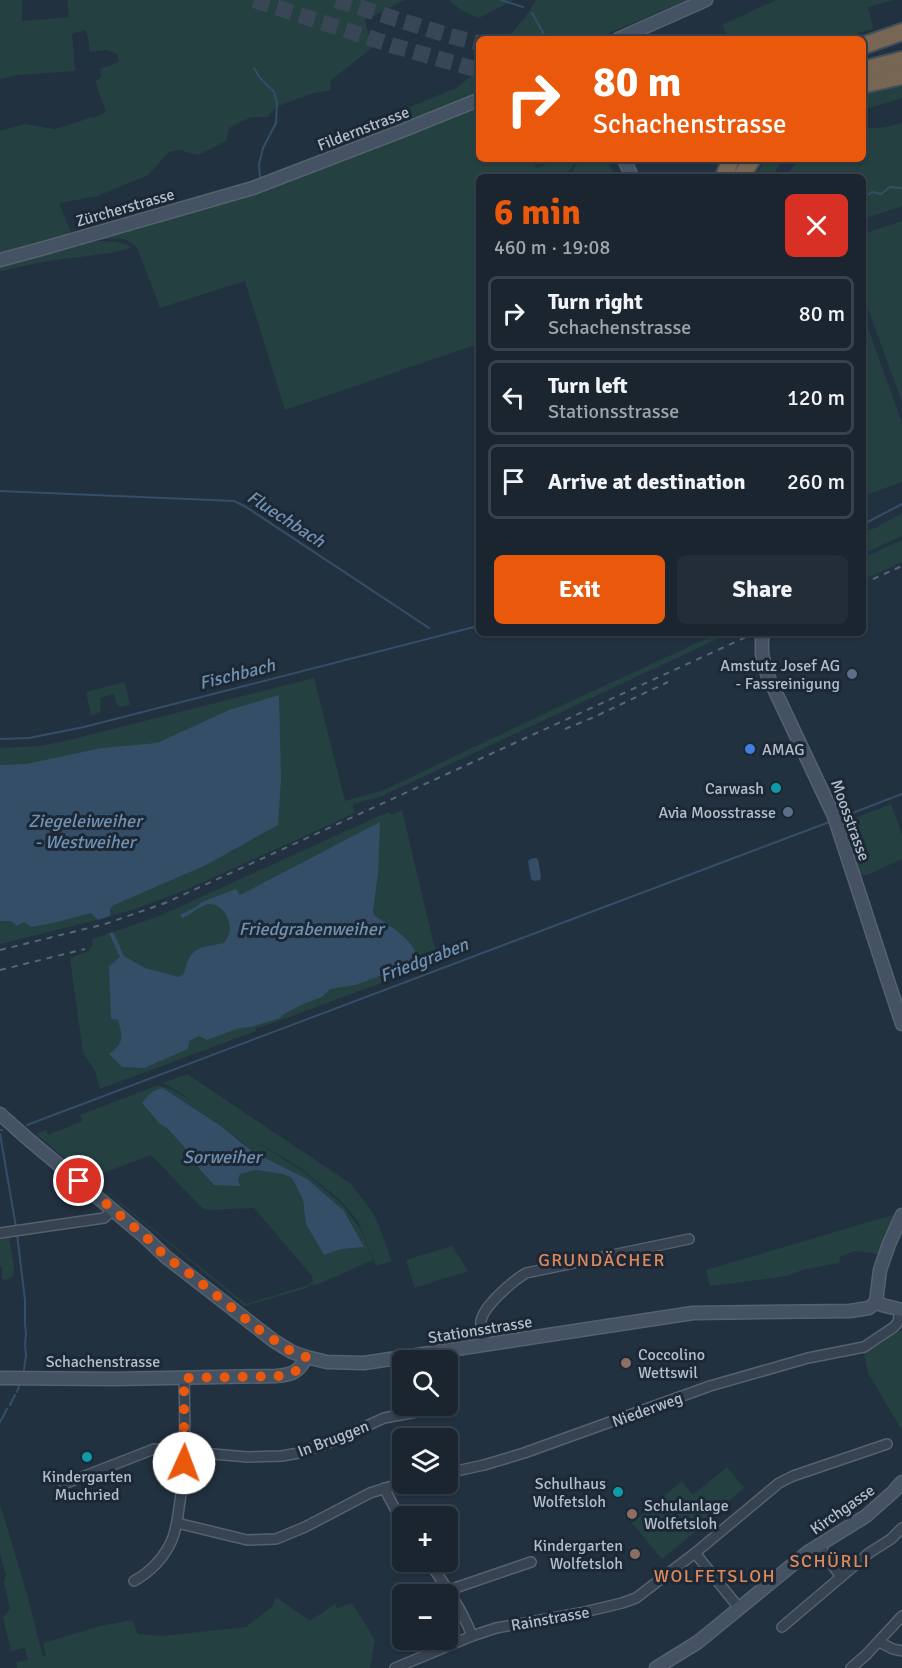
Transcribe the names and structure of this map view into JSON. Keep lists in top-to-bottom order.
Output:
{
  "streets": {
    "main road": [
      "Fildernstrasse",
      "Zürcherstrasse",
      "Moosstrasse",
      "Stationsstrasse",
      "Schachenstrasse",
      "Kirchgasse"
    ],
    "street": ["Niederweg", "In Bruggen", "Rainstrasse"]
  },
  "crossings": [
    ["Fildernstrasse", "Zürcherstrasse"],
    ["Stationsstrasse", "Schachenstrasse"]
  ],
  "districts": ["GRUNDÄCHER", "SCHÜRLI", "WOLFETSLOH"],
  "water": [
    "Fluechbach",
    "Fischbach",
    "Ziegeleiweiher - Westweiher",
    "Friedgrabenweiher",
    "Friedgraben",
    "Sorweiher"
  ],
  "places": [
    "Amstutz Josef AG - Fassreinigung",
    "AMAG",
    "Carwash",
    "Avia Moosstrasse",
    "Coccolino Wettswil",
    "Kindergarten Muchried",
    "Schulhaus Wolfetsloh",
    "Schulanlage Wolfetsloh",
    "Kindergarten Wolfetsloh"
  ],
  "page": {
    "turn": ["80 m", "Schachenstrasse"],
    "heading": ["6 min", "460 m · 19:08"],
    "list": [
      {
        "name": "Turn right",
        "note": "Schachenstrasse",
        "value": "80 m"
      },
      {
        "name": "Turn left",
        "note": "Stationsstrasse",
        "value": "120 m"
      },
      {
        "name": "Arrive at destination",
        "value": "260 m"
      }
    ],
    "buttons": ["Exit", "Share"],
    "map_buttons": ["+", "−"]
  }
}
